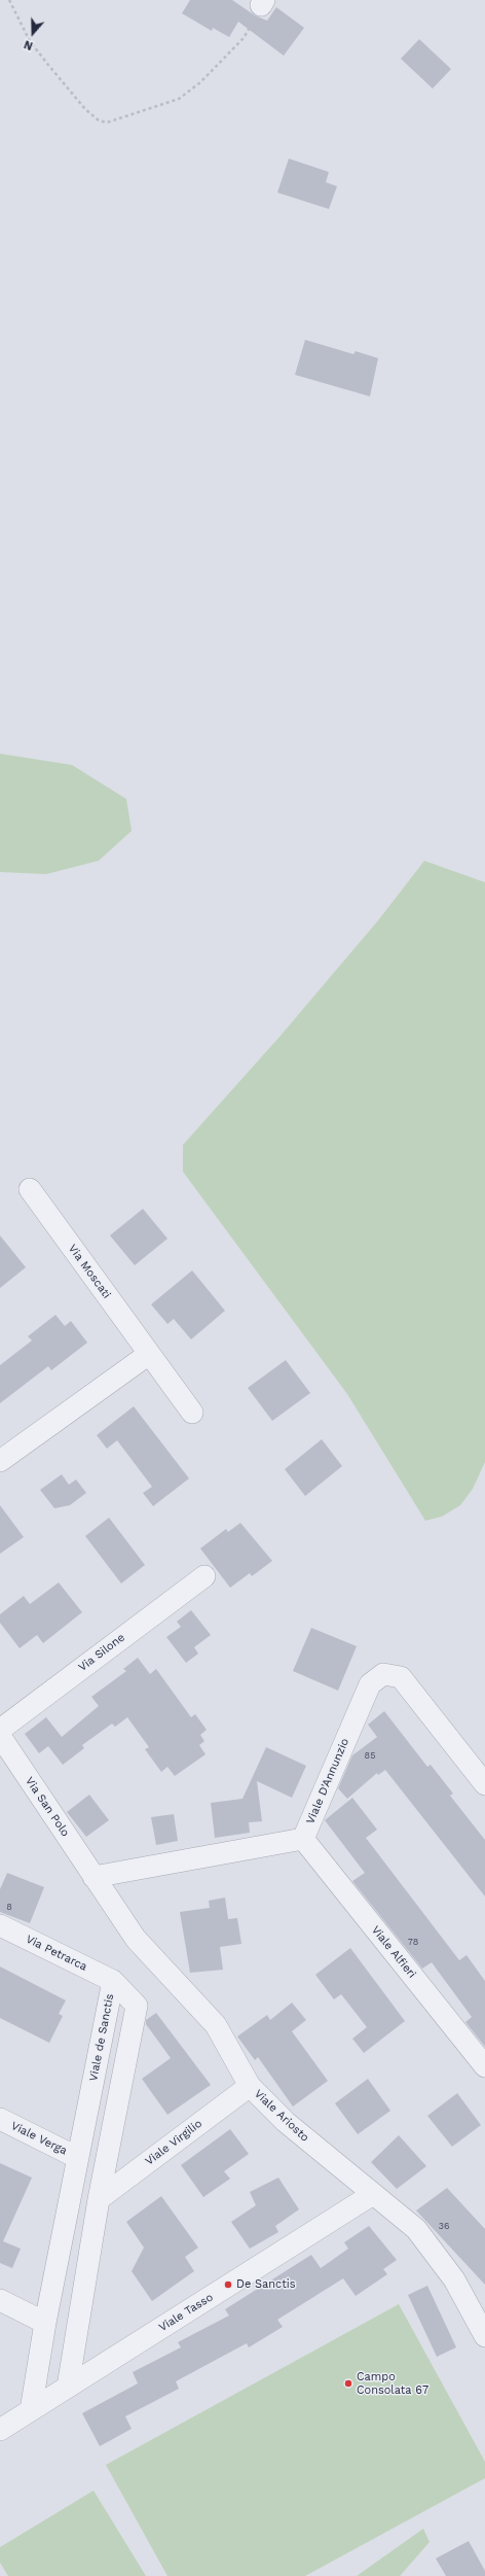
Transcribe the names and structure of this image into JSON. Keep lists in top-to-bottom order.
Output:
{
  "streets": {
    "street": [
      "Via Moscati",
      "Via Silone",
      "Viale D'Annunzio",
      "Via San Polo",
      "Viale Alfieri",
      "Via Petrarca",
      "Viale de Sanctis",
      "Viale Ariosto",
      "Viale Verga",
      "Viale Virgilio",
      "Viale Tasso"
    ]
  },
  "crossings": [
    ["Viale D'Annunzio", "Viale Alfieri"],
    ["Via San Polo", "Viale Ariosto"],
    ["Via Petrarca", "Viale de Sanctis"],
    ["Viale de Sanctis", "Viale Verga"],
    ["Viale de Sanctis", "Viale Virgilio"],
    ["Viale de Sanctis", "Viale Tasso"],
    ["Viale Ariosto", "Viale Virgilio"],
    ["Viale Ariosto", "Viale Tasso"]
  ],
  "places": ["De Sanctis", "Campo Consolata 67"],
  "house_numbers": [
    "85",
    "8",
    "78",
    "36"
  ],
  "north": "bottom"
}
